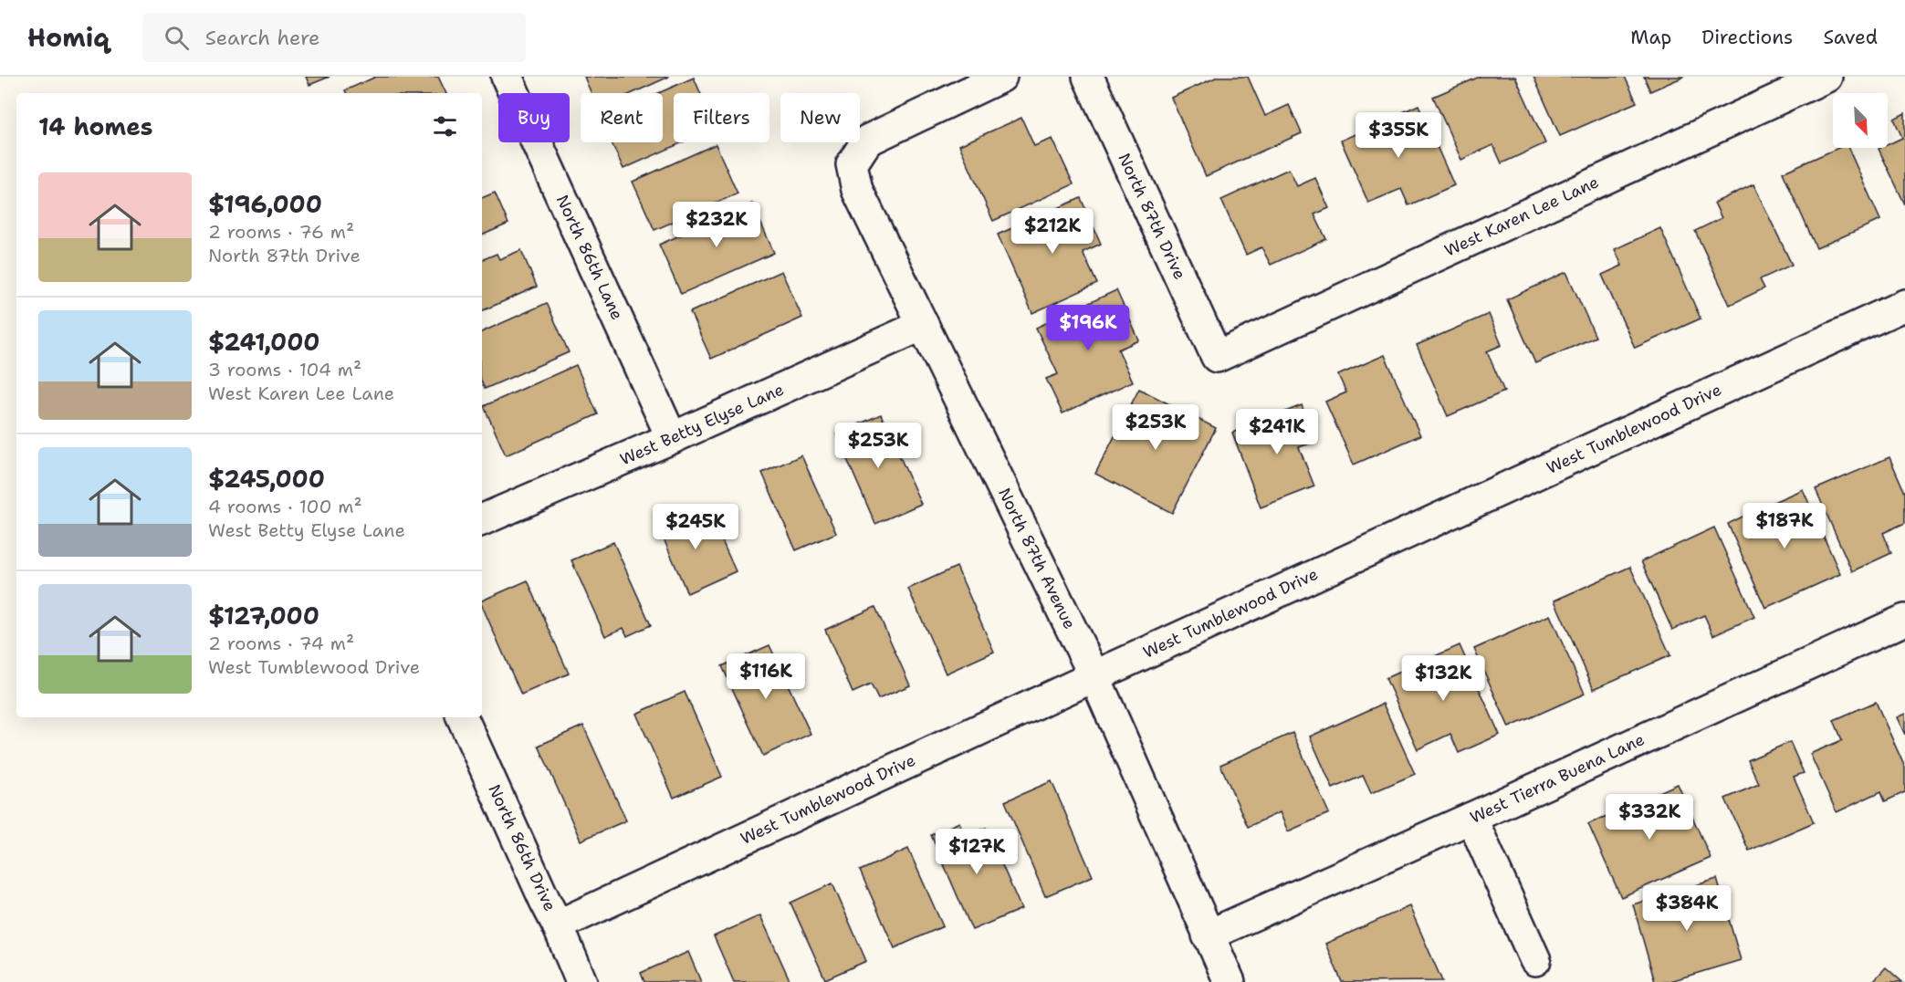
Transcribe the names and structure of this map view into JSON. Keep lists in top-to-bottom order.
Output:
{
  "streets": {
    "street": [
      "North 87th Drive",
      "West Karen Lee Lane",
      "North 86th Lane",
      "West Betty Elyse Lane",
      "West Tumblewood Drive",
      "North 87th Avenue",
      "West Tierra Buena Lane",
      "North 86th Drive"
    ]
  },
  "crossings": [
    ["North 87th Drive", "West Karen Lee Lane"],
    ["North 86th Lane", "West Betty Elyse Lane"],
    ["West Betty Elyse Lane", "North 87th Avenue"],
    ["West Tumblewood Drive", "North 87th Avenue"],
    ["West Tumblewood Drive", "North 86th Drive"],
    ["North 87th Avenue", "West Tierra Buena Lane"]
  ],
  "north": "bottom right",
  "page": {
    "header": "Homiq",
    "search": "Search here",
    "nav": ["Map", "Directions", "Saved"],
    "chip": [
      "Buy",
      "Rent",
      "Filters",
      "New"
    ],
    "heading": "14 homes",
    "price": [
      "$355K",
      "$232K",
      "$212K",
      "$196K",
      "$253K",
      "$241K",
      "$253K",
      "$187K",
      "$245K",
      "$116K",
      "$132K",
      "$332K",
      "$127K",
      "$384K"
    ],
    "list": [
      {
        "name": "$196,000",
        "note": "2 rooms · 76 m² · North 87th Drive"
      },
      {
        "name": "$241,000",
        "note": "3 rooms · 104 m² · West Karen Lee Lane"
      },
      {
        "name": "$245,000",
        "note": "4 rooms · 100 m² · West Betty Elyse Lane"
      },
      {
        "name": "$127,000",
        "note": "2 rooms · 74 m² · West Tumblewood Drive"
      }
    ]
  }
}
